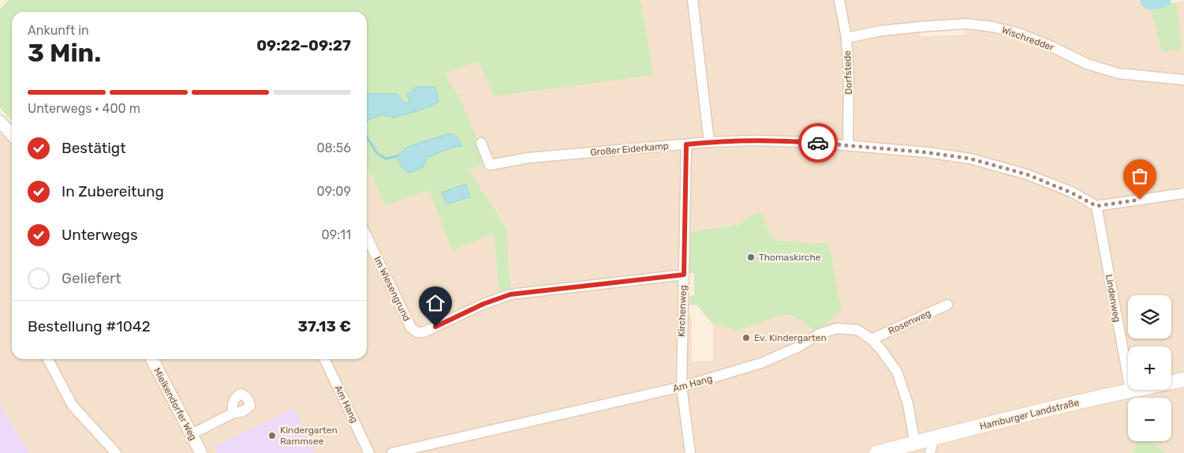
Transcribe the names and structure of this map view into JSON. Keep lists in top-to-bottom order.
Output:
{
  "streets": {
    "main road": ["Hamburger Landstraße"],
    "street": [
      "Wischredder",
      "Dorfstede",
      "Großer Eiderkamp",
      "Im Wiesengrund",
      "Lindenweg",
      "Kirchenweg",
      "Rosenweg",
      "Am Hang",
      "Mielkendorfer Weg"
    ]
  },
  "crossings": [
    ["Wischredder", "Dorfstede"],
    ["Dorfstede", "Großer Eiderkamp"],
    ["Großer Eiderkamp", "Lindenweg"],
    ["Großer Eiderkamp", "Kirchenweg"],
    ["Im Wiesengrund", "Kirchenweg"],
    ["Kirchenweg", "Am Hang"],
    ["Rosenweg", "Am Hang"],
    ["Am Hang", "Hamburger Landstraße"]
  ],
  "places": ["Thomaskirche", "Ev. Kindergarten", "Kindergarten Rammsee"],
  "page": {
    "heading": ["3 Min.", "Ankunft in", "09:22–09:27"],
    "panel": ["Bestellung #1042", "37.13 €"],
    "bar": "Unterwegs · 400 m",
    "list": [
      ["Bestätigt", "08:56"],
      ["In Zubereitung", "09:09"],
      ["Unterwegs", "09:11"],
      "Geliefert"
    ],
    "map_buttons": ["+", "−"]
  }
}
